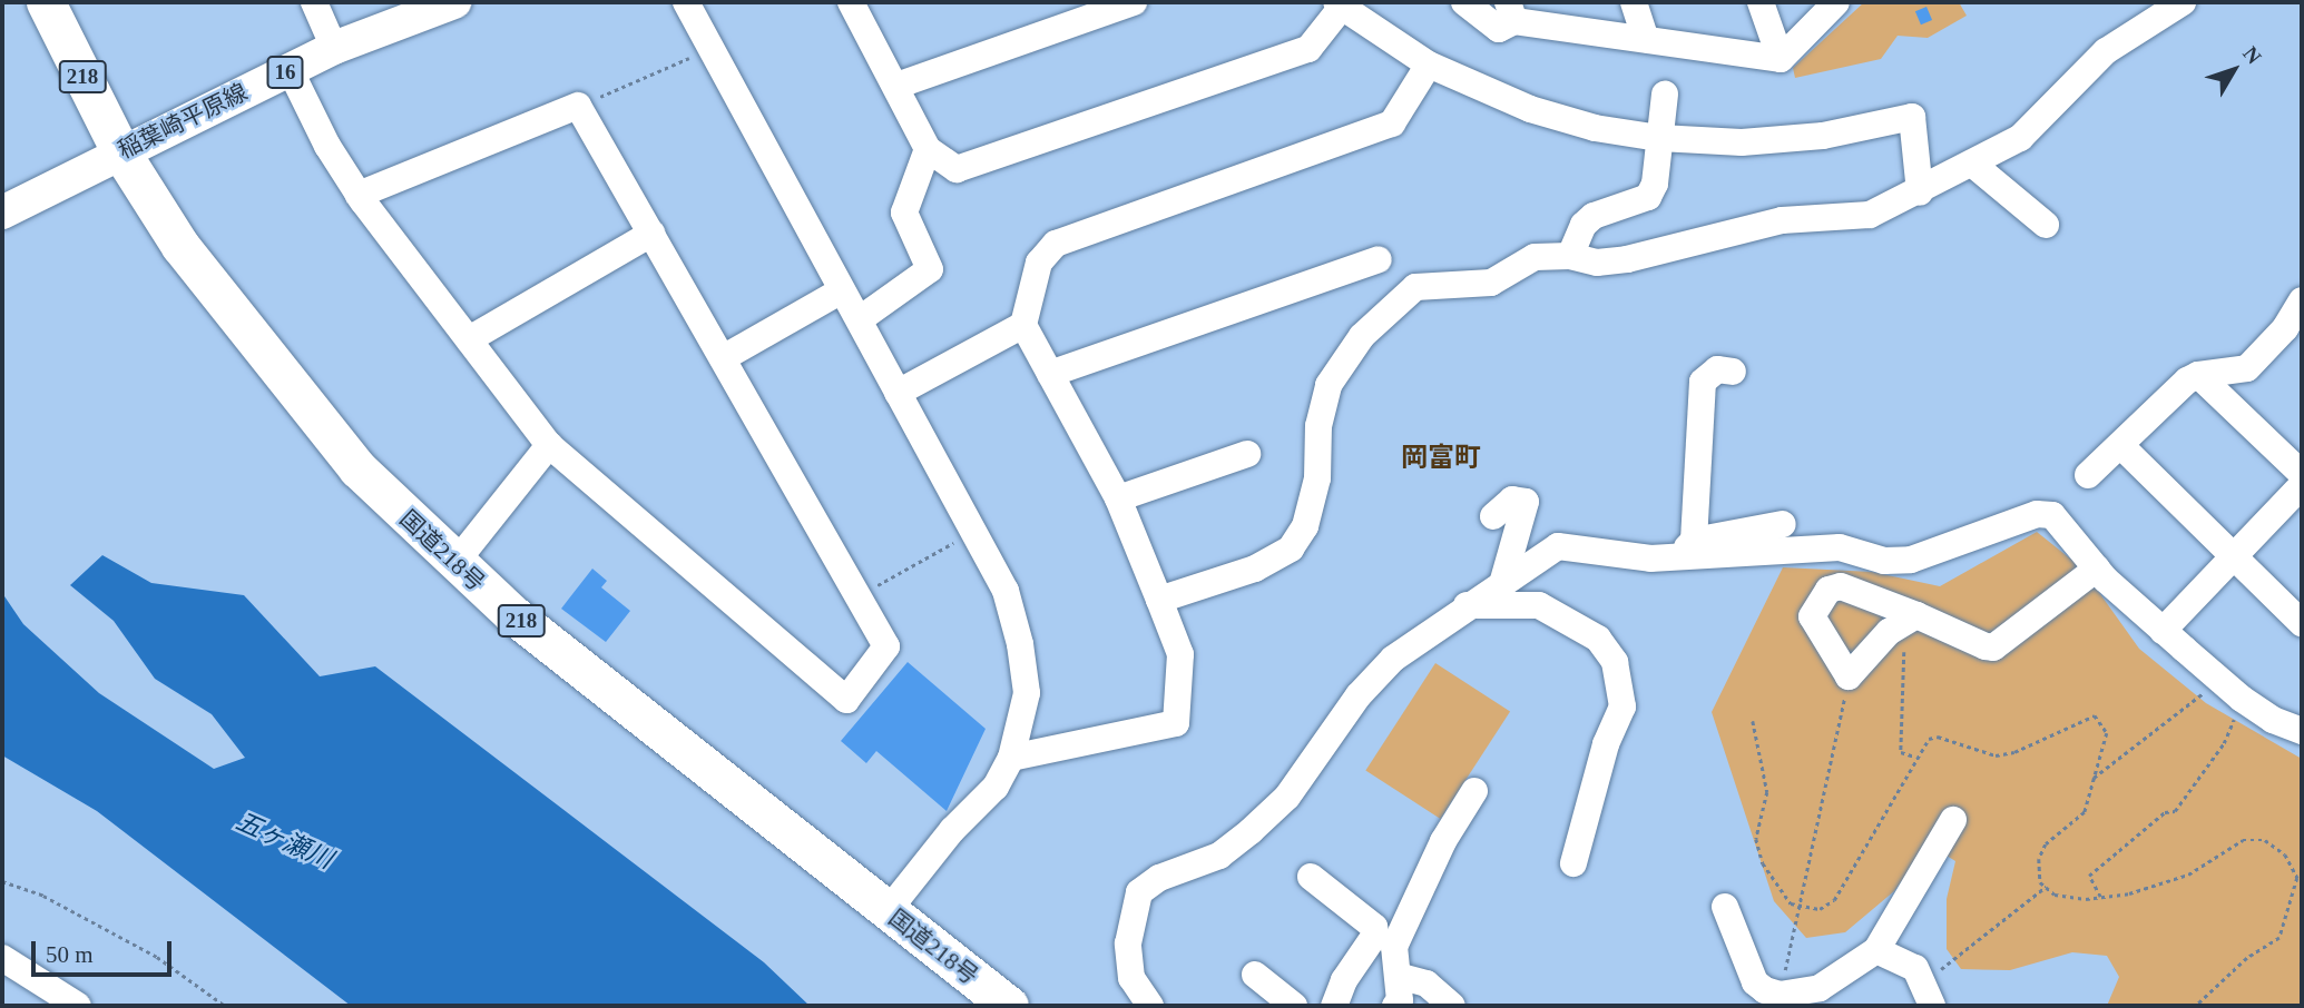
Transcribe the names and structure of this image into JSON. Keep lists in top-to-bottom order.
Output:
{
  "streets": {
    "highway": ["218", "国道218号"],
    "main road": ["16", "稲葉崎平原線"]
  },
  "crossings": [
    ["稲葉崎平原線", "国道218号"]
  ],
  "districts": ["岡富町"],
  "water": ["五ヶ瀬川"],
  "scale_bar": "50 m",
  "north": "top right"
}
